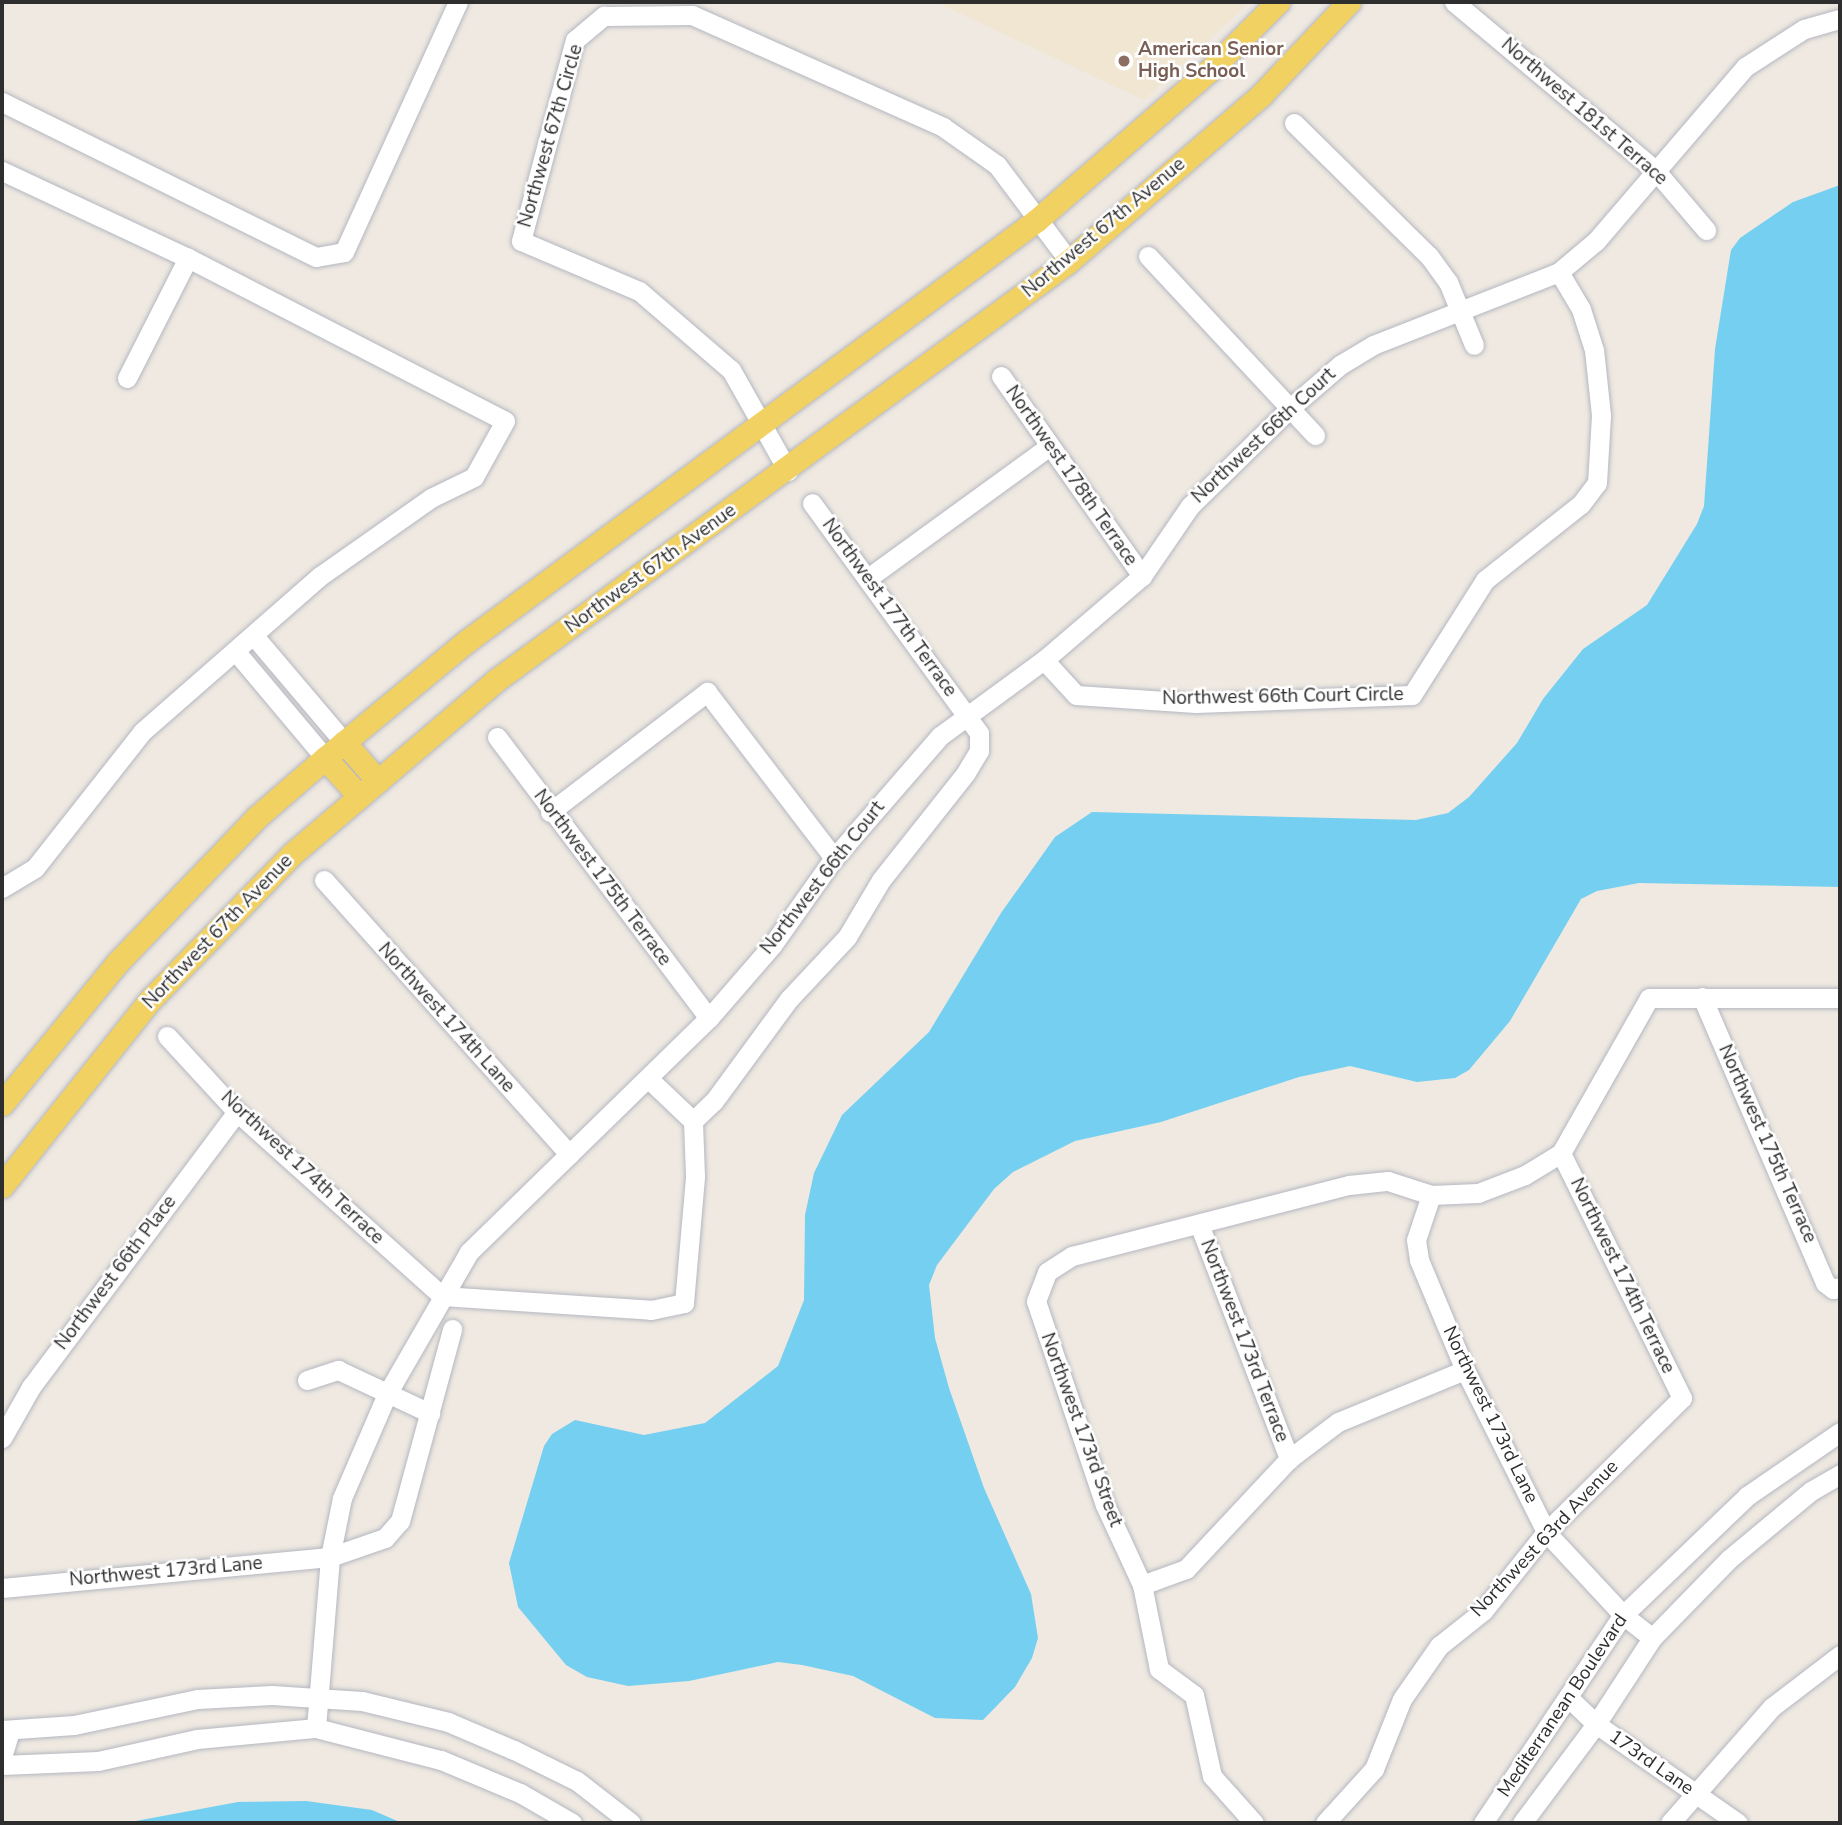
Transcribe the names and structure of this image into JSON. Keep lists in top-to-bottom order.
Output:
{
  "streets": {
    "main road": ["Northwest 67th Avenue"],
    "street": [
      "Northwest 181st Terrace",
      "Northwest 67th Circle",
      "Northwest 66th Court",
      "Northwest 178th Terrace",
      "Northwest 177th Terrace",
      "Northwest 66th Court Circle",
      "Northwest 175th Terrace",
      "Northwest 174th Lane",
      "Northwest 174th Terrace",
      "Northwest 66th Place",
      "Northwest 173rd Terrace",
      "Northwest 173rd Lane",
      "Northwest 173rd Street",
      "Northwest 63rd Avenue",
      "Mediterranean Boulevard",
      "173rd Lane"
    ]
  },
  "crossings": [
    ["Northwest 181st Terrace", "Northwest 66th Court"],
    ["Northwest 67th Circle", "Northwest 67th Avenue"],
    ["Northwest 66th Court", "Northwest 178th Terrace"],
    ["Northwest 66th Court", "Northwest 177th Terrace"],
    ["Northwest 66th Court", "Northwest 66th Court Circle"],
    ["Northwest 66th Court", "Northwest 175th Terrace"],
    ["Northwest 66th Court", "Northwest 174th Lane"],
    ["Northwest 66th Court", "Northwest 174th Terrace"],
    ["Northwest 66th Court", "Northwest 173rd Lane"],
    ["Northwest 174th Terrace", "Northwest 66th Place"],
    ["Northwest 174th Terrace", "Northwest 63rd Avenue"],
    ["Northwest 173rd Terrace", "Northwest 173rd Street"],
    ["Northwest 173rd Lane", "Northwest 63rd Avenue"],
    ["Northwest 173rd Lane", "Mediterranean Boulevard"],
    ["Mediterranean Boulevard", "173rd Lane"]
  ],
  "places": ["American Senior High School"]
}
